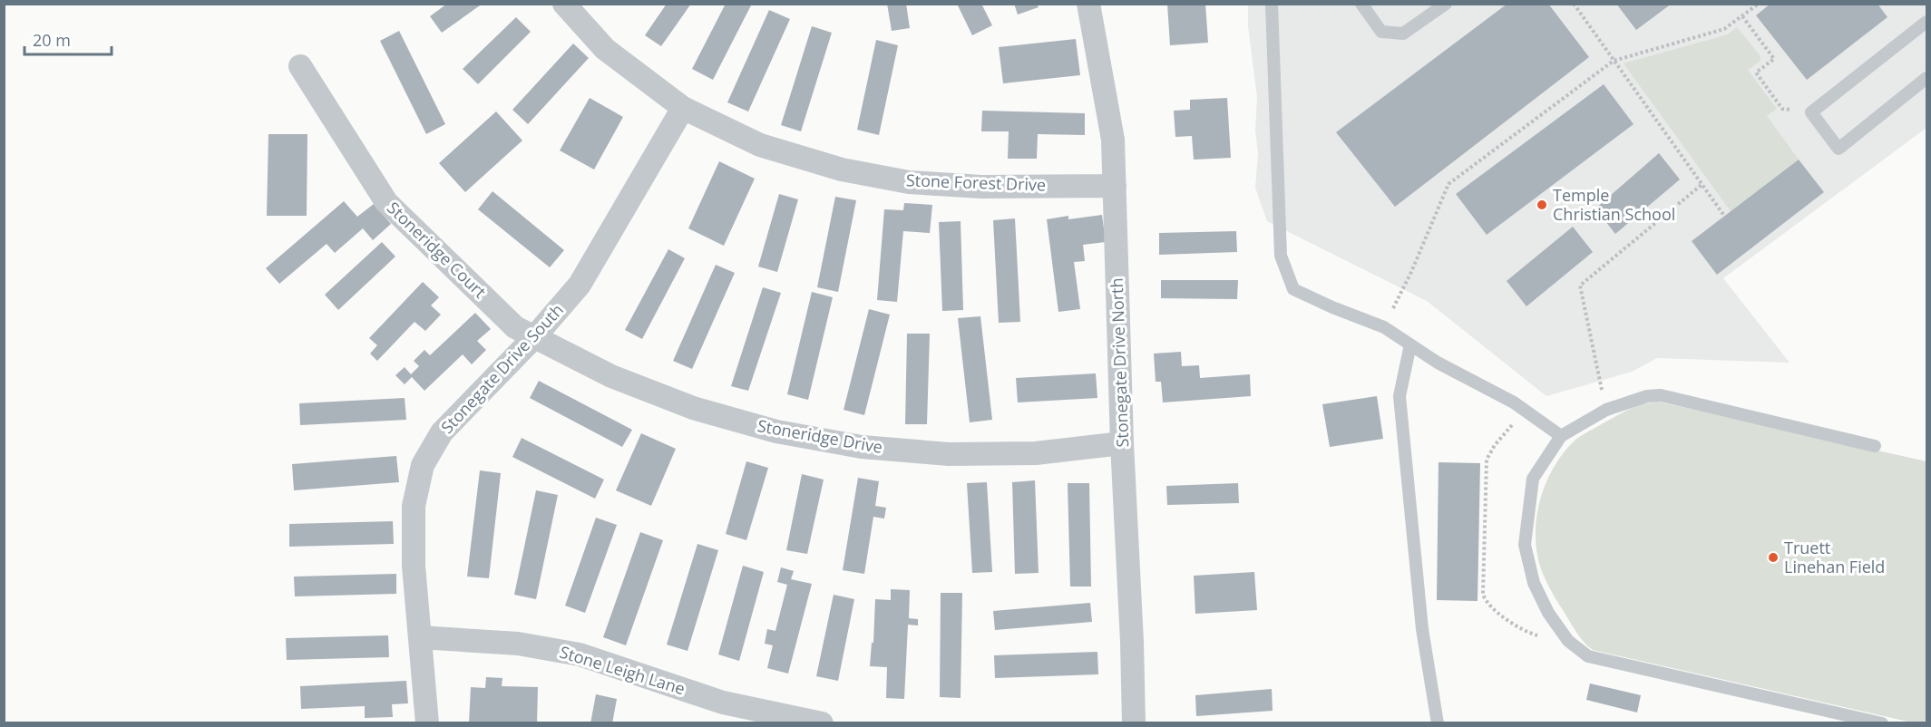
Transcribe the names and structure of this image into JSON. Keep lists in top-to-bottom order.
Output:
{
  "streets": {
    "street": [
      "Stone Forest Drive",
      "Stoneridge Court",
      "Stonegate Drive North",
      "Stonegate Drive South",
      "Stoneridge Drive",
      "Stone Leigh Lane"
    ]
  },
  "crossings": [
    ["Stone Forest Drive", "Stonegate Drive North"],
    ["Stone Forest Drive", "Stonegate Drive South"],
    ["Stoneridge Court", "Stonegate Drive South"],
    ["Stoneridge Court", "Stoneridge Drive"],
    ["Stonegate Drive North", "Stoneridge Drive"],
    ["Stonegate Drive South", "Stoneridge Drive"],
    ["Stonegate Drive South", "Stone Leigh Lane"]
  ],
  "places": ["Temple Christian School", "Truett Linehan Field"],
  "scale_bar": "20 m"
}
